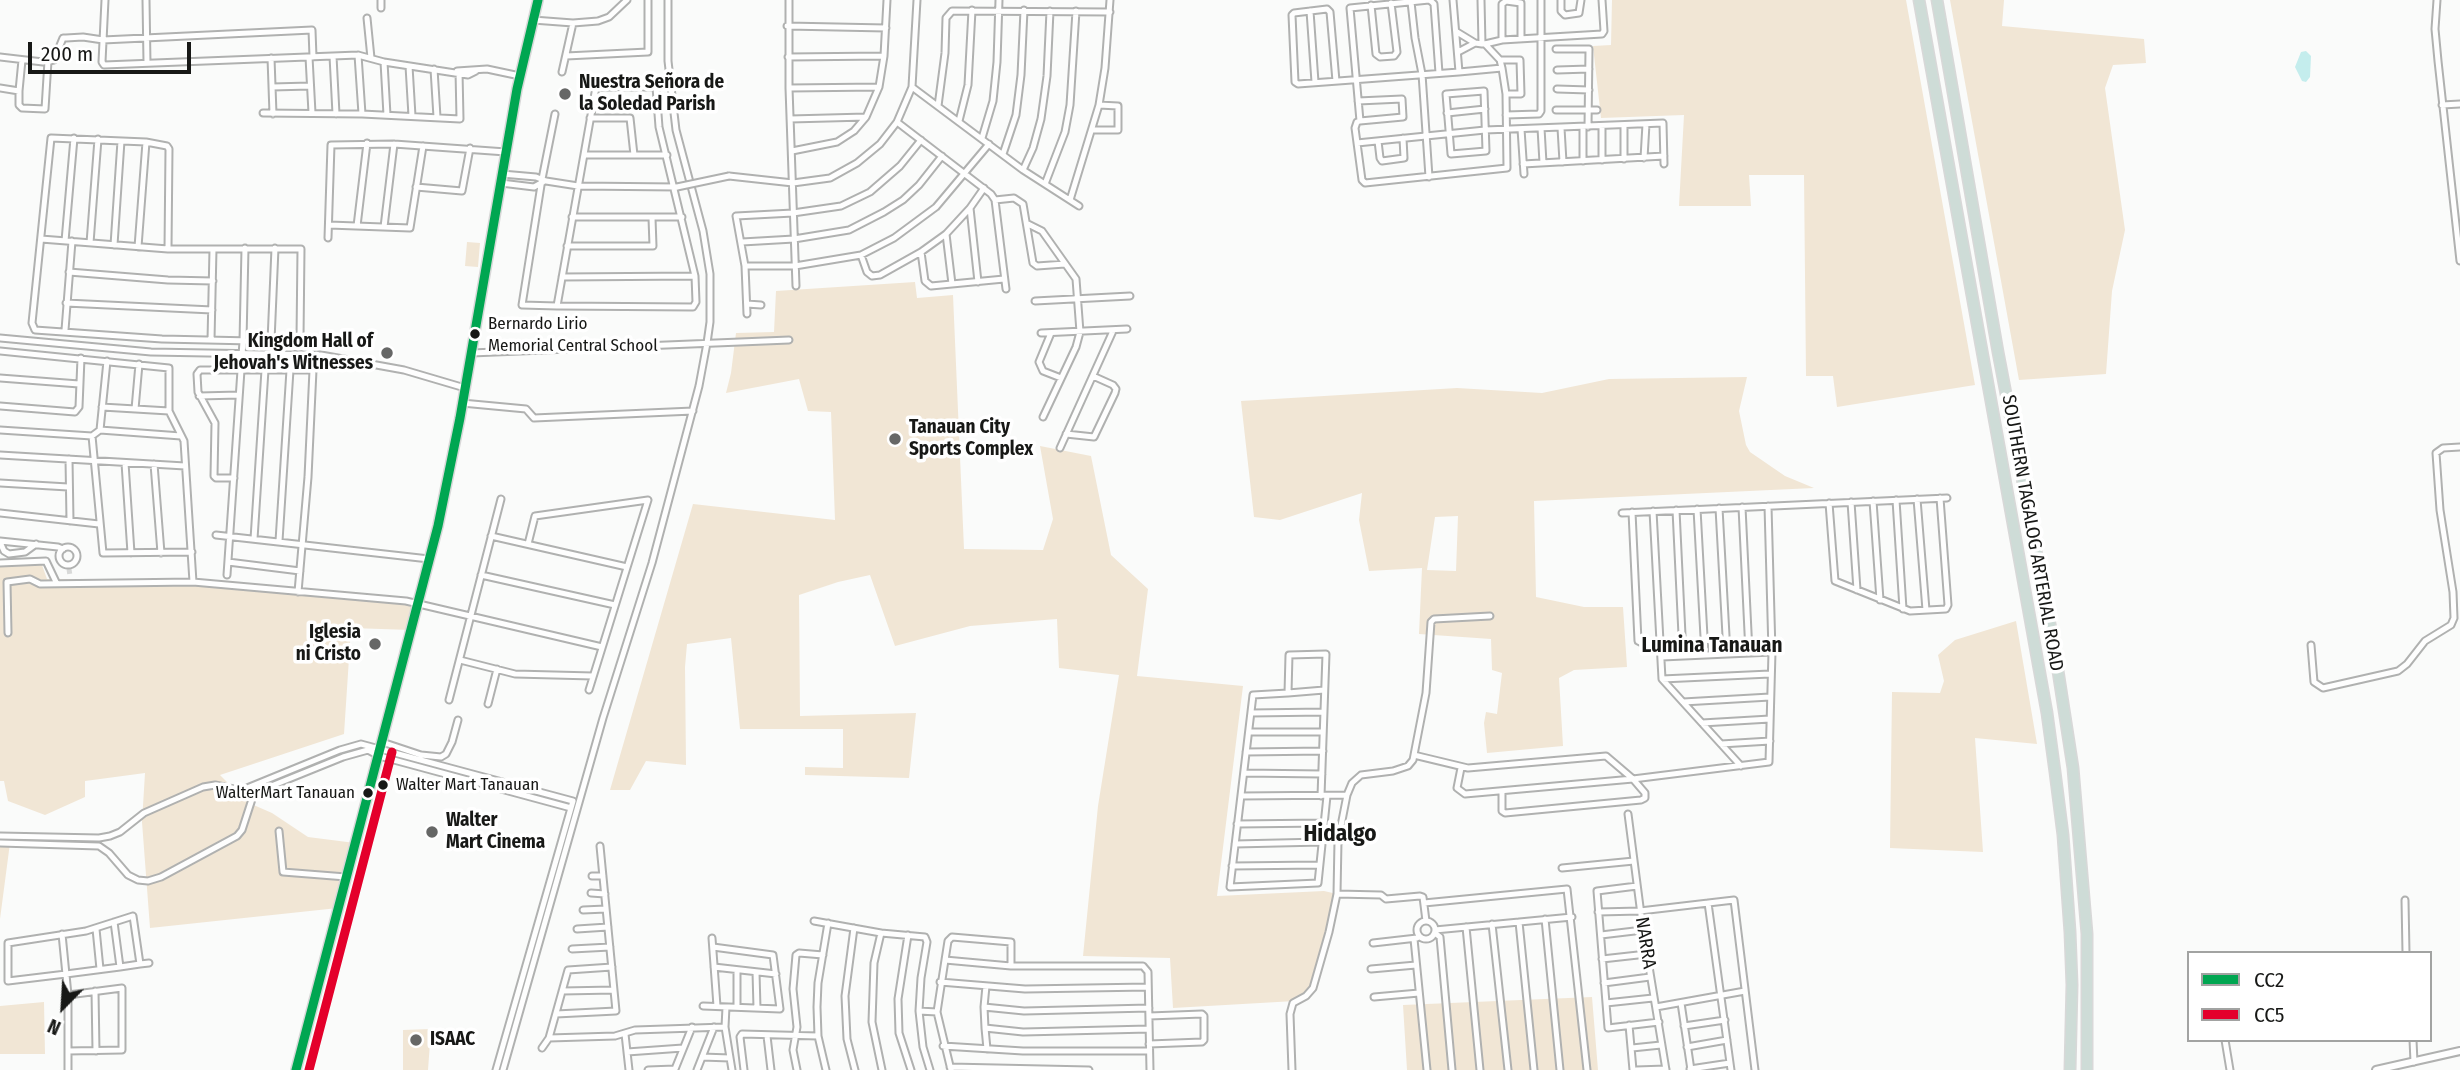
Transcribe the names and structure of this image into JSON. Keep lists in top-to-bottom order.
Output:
{
  "streets": {
    "highway": ["SOUTHERN TAGALOG ARTERIAL ROAD"],
    "street": ["NARRA"]
  },
  "districts": ["Lumina Tanauan", "Hidalgo"],
  "places": [
    "Nuestra Señora de la Soledad Parish",
    "Bernardo Lirio Memorial Central School",
    "Kingdom Hall of Jehovah's Witnesses",
    "Tanauan City Sports Complex",
    "Iglesia ni Cristo",
    "Walter Mart Tanauan",
    "WalterMart Tanauan",
    "Walter Mart Cinema",
    "ISAAC"
  ],
  "lines": ["transit line CC2", "transit line CC5"],
  "legend": ["CC2", "CC5"],
  "scale_bar": "200 m",
  "north": "bottom left"
}
